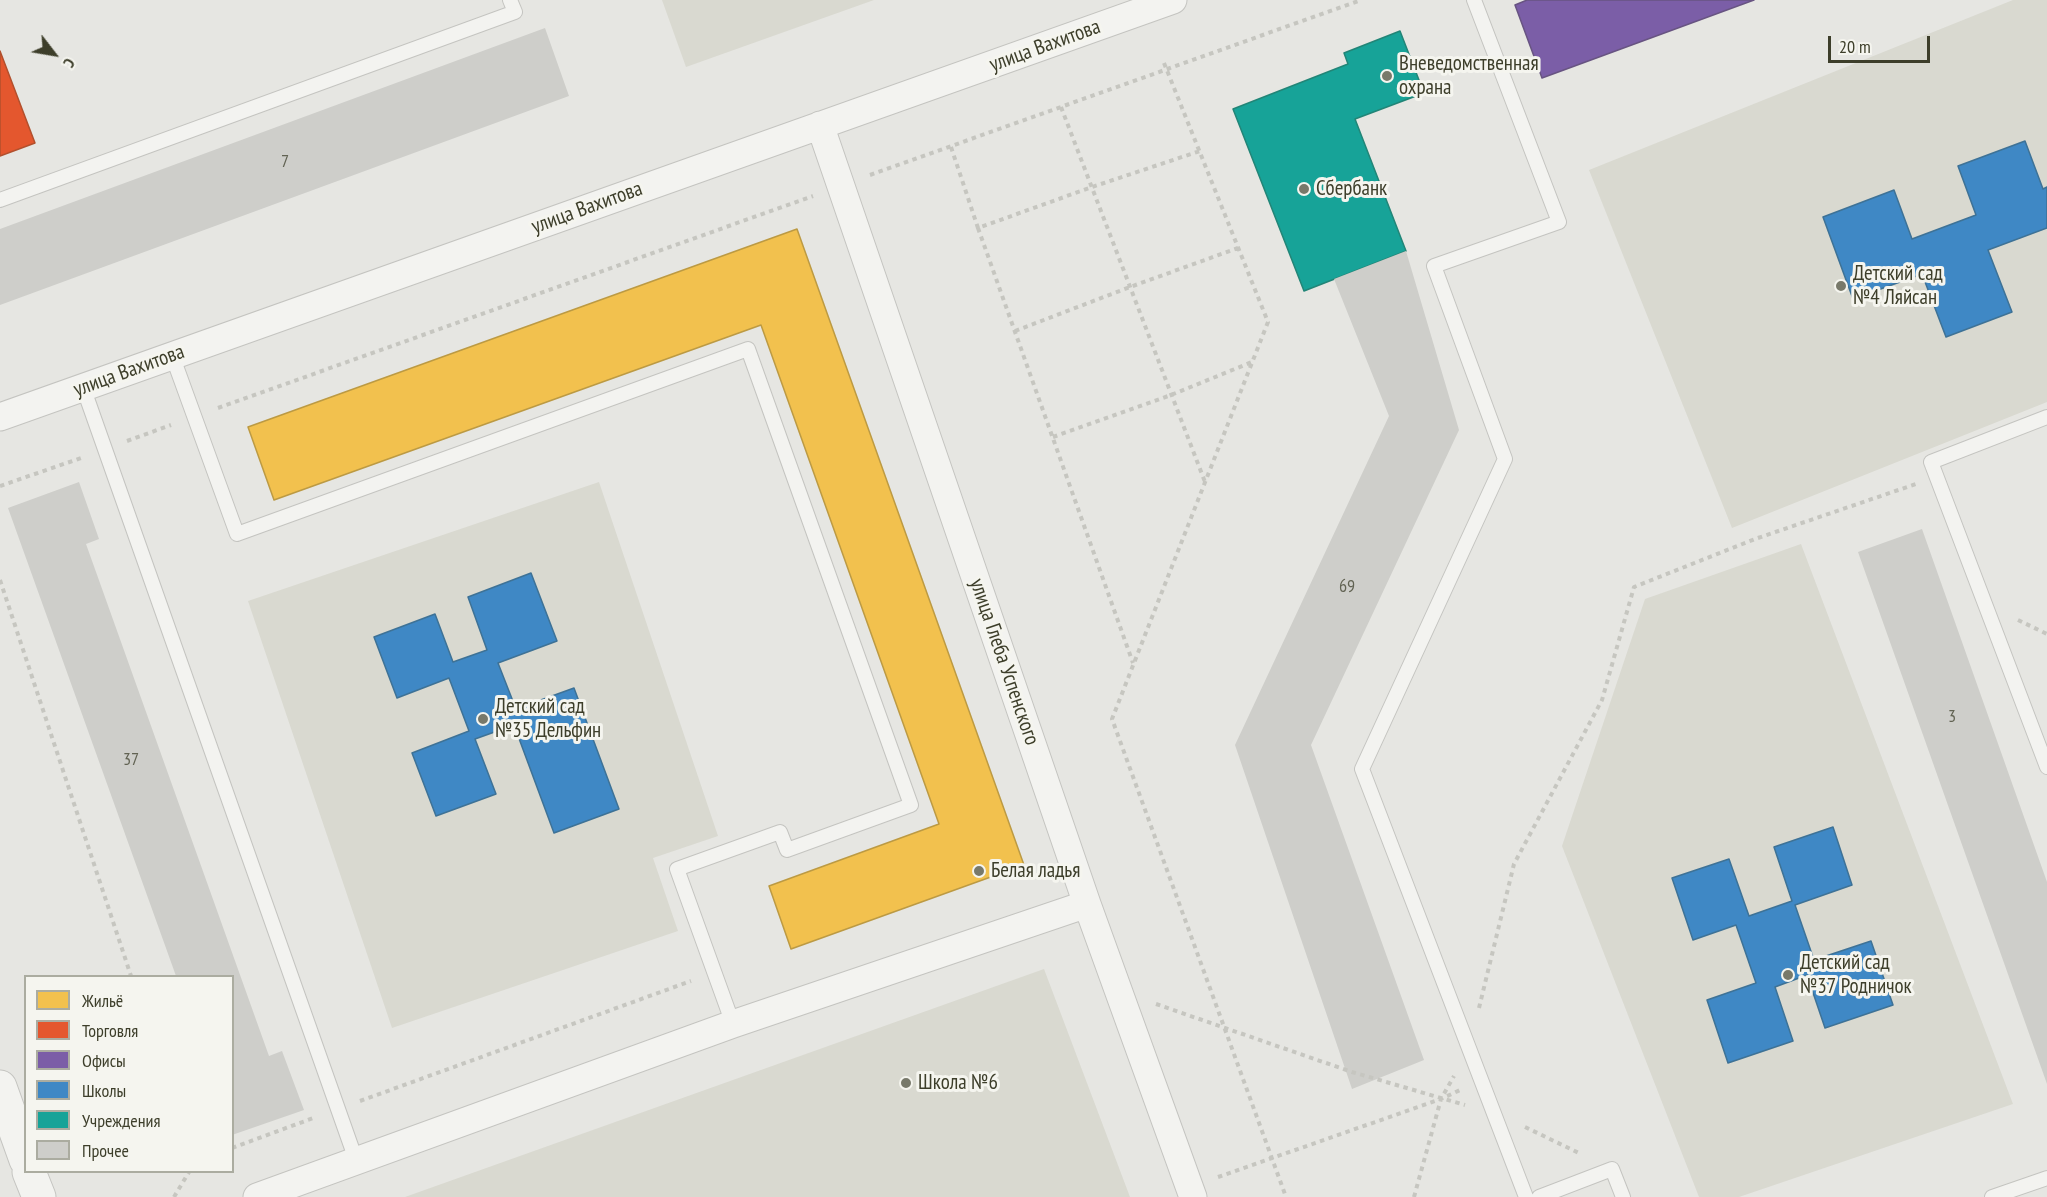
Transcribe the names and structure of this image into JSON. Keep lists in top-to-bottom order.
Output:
{
  "streets": {
    "street": ["улица Вахитова", "улица Глеба Успенского"]
  },
  "crossings": [
    ["улица Вахитова", "улица Глеба Успенского"]
  ],
  "places": [
    "Вневедомственная охрана",
    "Сбербанк",
    "Детский сад №4 Ляйсан",
    "Детский сад №35 Дельфин",
    "Белая ладья",
    "Детский сад №37 Родничок",
    "Школа №6"
  ],
  "house_numbers": [
    "7",
    "69",
    "3",
    "37"
  ],
  "legend": [
    "Жильё",
    "Торговля",
    "Офисы",
    "Школы",
    "Учреждения",
    "Прочее"
  ],
  "scale_bar": "20 m",
  "north": "bottom right"
}
